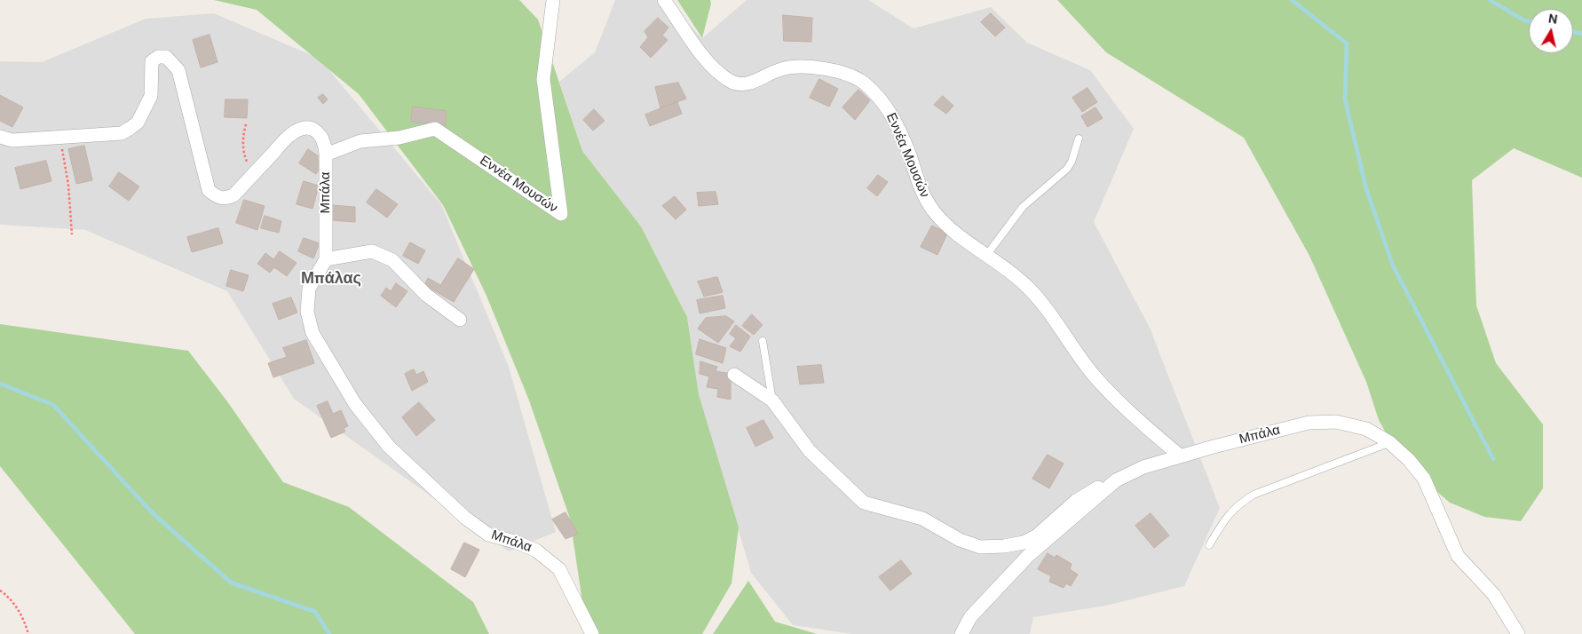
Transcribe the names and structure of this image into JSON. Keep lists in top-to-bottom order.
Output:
{
  "streets": {
    "street": ["Εννέα Μουσών", "Μπάλα"]
  },
  "crossings": [
    ["Εννέα Μουσών", "Μπάλα"]
  ],
  "districts": ["Μπάλας"],
  "north": "top"
}
